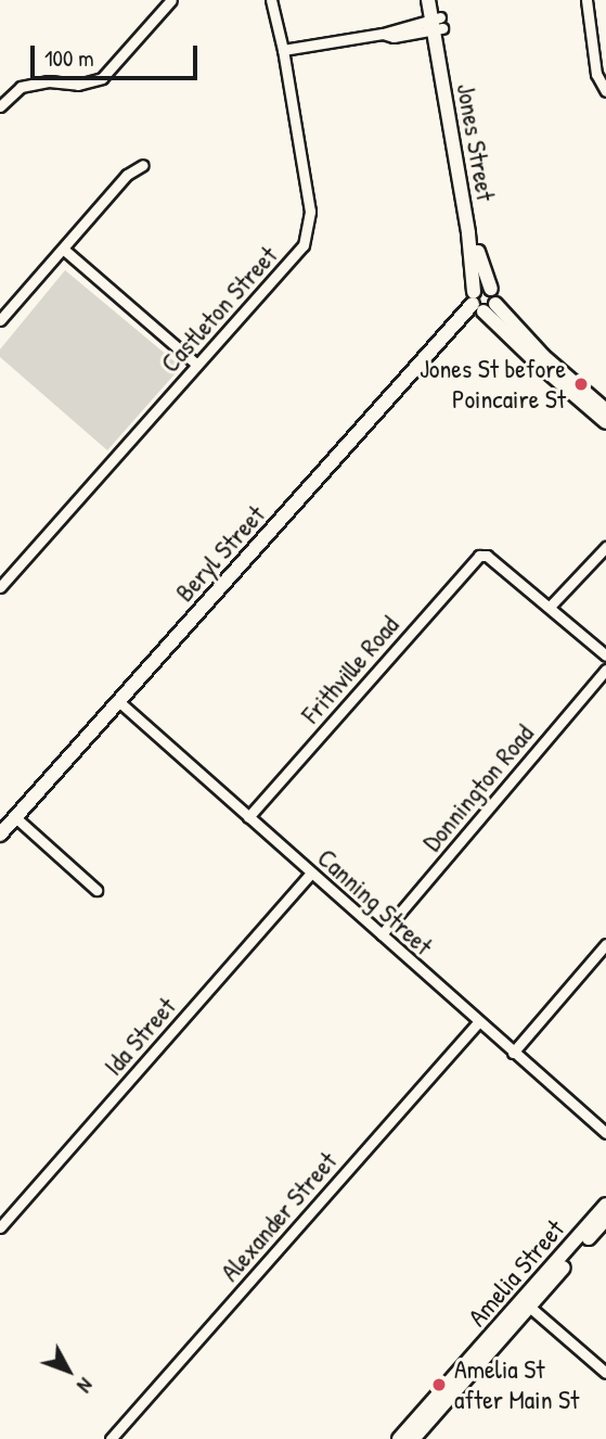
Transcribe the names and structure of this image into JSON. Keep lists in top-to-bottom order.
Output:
{
  "streets": {
    "street": [
      "Jones Street",
      "Castleton Street",
      "Beryl Street",
      "Frithville Road",
      "Donnington Road",
      "Canning Street",
      "Ida Street",
      "Alexander Street",
      "Amelia Street"
    ]
  },
  "crossings": [
    ["Jones Street", "Beryl Street"],
    ["Beryl Street", "Canning Street"],
    ["Frithville Road", "Canning Street"],
    ["Donnington Road", "Canning Street"],
    ["Canning Street", "Ida Street"],
    ["Canning Street", "Alexander Street"]
  ],
  "places": ["Jones St before Poincaire St", "Amelia St after Main St"],
  "scale_bar": "100 m",
  "north": "bottom right"
}
